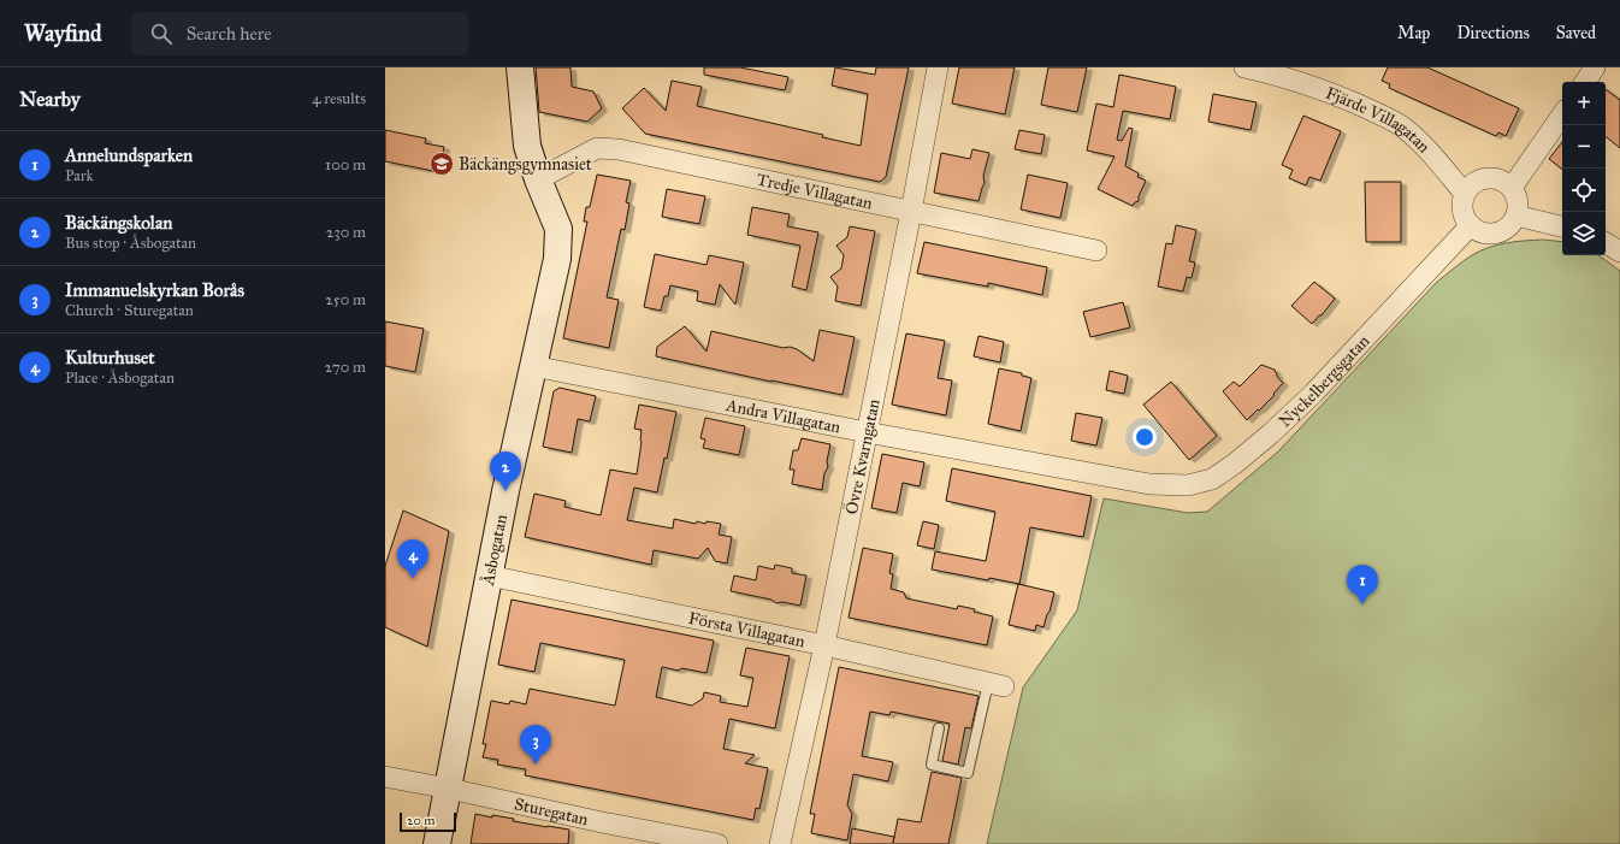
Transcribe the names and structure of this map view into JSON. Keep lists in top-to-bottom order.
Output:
{
  "streets": {
    "street": [
      "Fjärde Villagatan",
      "Tredje Villagatan",
      "Nyckelbergsgatan",
      "Andra Villagatan",
      "Övre Kvarngatan",
      "Åsbogatan",
      "Första Villagatan",
      "Sturegatan"
    ]
  },
  "crossings": [
    ["Fjärde Villagatan", "Nyckelbergsgatan"],
    ["Tredje Villagatan", "Övre Kvarngatan"],
    ["Tredje Villagatan", "Åsbogatan"],
    ["Nyckelbergsgatan", "Andra Villagatan"],
    ["Andra Villagatan", "Övre Kvarngatan"],
    ["Andra Villagatan", "Åsbogatan"],
    ["Övre Kvarngatan", "Första Villagatan"],
    ["Åsbogatan", "Första Villagatan"],
    ["Åsbogatan", "Sturegatan"]
  ],
  "places": {
    "school or university": ["Bäckängsgymnasiet"]
  },
  "scale_bar": "20 m",
  "page": {
    "header": "Wayfind",
    "search": "Search here",
    "nav": ["Map", "Directions", "Saved"],
    "heading": ["Nearby", "4 results"],
    "map_buttons": ["+", "−"],
    "list": [
      {
        "mark": "1",
        "name": "Annelundsparken",
        "note": "Park",
        "value": "100 m"
      },
      {
        "mark": "2",
        "name": "Bäckängskolan",
        "note": "Bus stop · Åsbogatan",
        "value": "230 m"
      },
      {
        "mark": "3",
        "name": "Immanuelskyrkan Borås",
        "note": "Church · Sturegatan",
        "value": "250 m"
      },
      {
        "mark": "4",
        "name": "Kulturhuset",
        "note": "Place · Åsbogatan",
        "value": "270 m"
      }
    ],
    "pins": [
      "2",
      "4",
      "1",
      "3"
    ],
    "scale": "20 m"
  }
}
